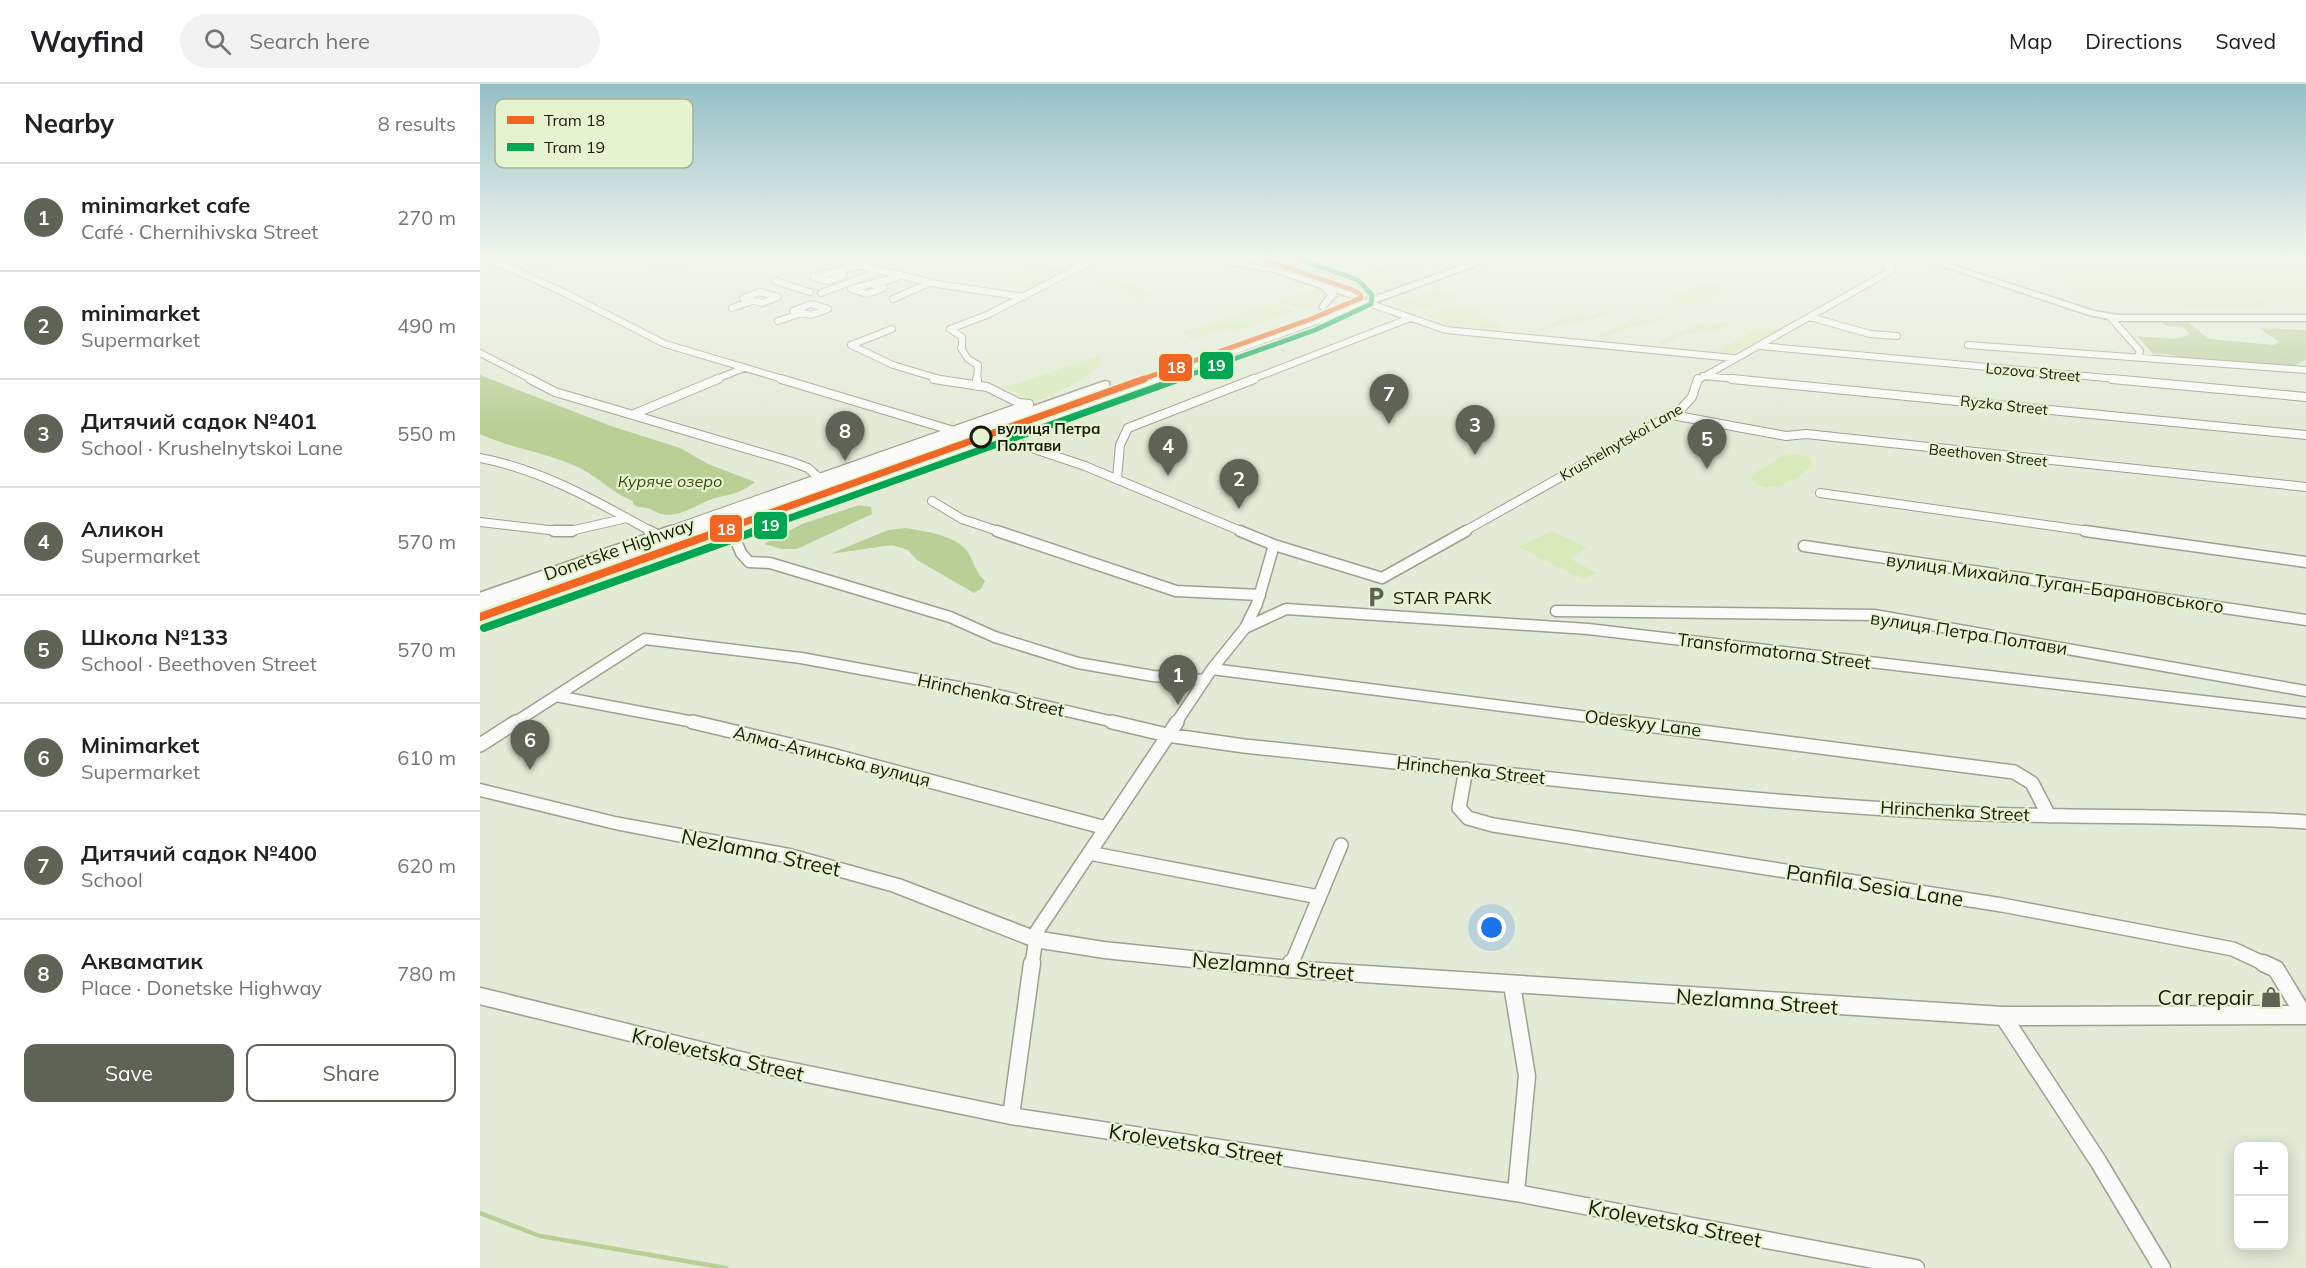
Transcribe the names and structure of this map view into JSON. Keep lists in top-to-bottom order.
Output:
{
  "streets": {
    "highway": ["Donetske Highway"],
    "street": [
      "Lozova Street",
      "Ryzka Street",
      "Krushelnytskoi Lane",
      "Beethoven Street",
      "вулиця Михайла Туган-Барановського",
      "вулиця Петра Полтави",
      "Transformatorna Street",
      "Hrinchenka Street",
      "Odeskyy Lane",
      "Алма-Атинська вулиця",
      "Nezlamna Street",
      "Panfila Sesia Lane",
      "Krolevetska Street"
    ]
  },
  "crossings": [
    ["Ryzka Street", "Krushelnytskoi Lane"],
    ["Krushelnytskoi Lane", "Beethoven Street"],
    ["Hrinchenka Street", "Odeskyy Lane"],
    ["Hrinchenka Street", "Алма-Атинська вулиця"],
    ["Hrinchenka Street", "Panfila Sesia Lane"],
    ["Nezlamna Street", "Panfila Sesia Lane"]
  ],
  "water": ["Куряче озеро"],
  "places": {
    "other": ["вулиця Петра Полтави"],
    "parking": ["STAR PARK"],
    "shop": ["Car repair"]
  },
  "lines": ["tram line 18", "tram line 19"],
  "legend": ["Tram 18", "Tram 19"],
  "page": {
    "header": "Wayfind",
    "search": "Search here",
    "nav": ["Map", "Directions", "Saved"],
    "heading": ["Nearby", "8 results"],
    "list": [
      {
        "mark": "1",
        "name": "minimarket cafe",
        "note": "Café · Chernihivska Street",
        "value": "270 m"
      },
      {
        "mark": "2",
        "name": "minimarket",
        "note": "Supermarket",
        "value": "490 m"
      },
      {
        "mark": "3",
        "name": "Дитячий садок №401",
        "note": "School · Krushelnytskoi Lane",
        "value": "550 m"
      },
      {
        "mark": "4",
        "name": "Аликон",
        "note": "Supermarket",
        "value": "570 m"
      },
      {
        "mark": "5",
        "name": "Школа №133",
        "note": "School · Beethoven Street",
        "value": "570 m"
      },
      {
        "mark": "6",
        "name": "Minimarket",
        "note": "Supermarket",
        "value": "610 m"
      },
      {
        "mark": "7",
        "name": "Дитячий садок №400",
        "note": "School",
        "value": "620 m"
      },
      {
        "mark": "8",
        "name": "Акваматик",
        "note": "Place · Donetske Highway",
        "value": "780 m"
      }
    ],
    "pins": [
      "7",
      "3",
      "8",
      "5",
      "4",
      "2",
      "1",
      "6"
    ],
    "buttons": ["Save", "Share"],
    "map_buttons": ["+", "−"]
  }
}
